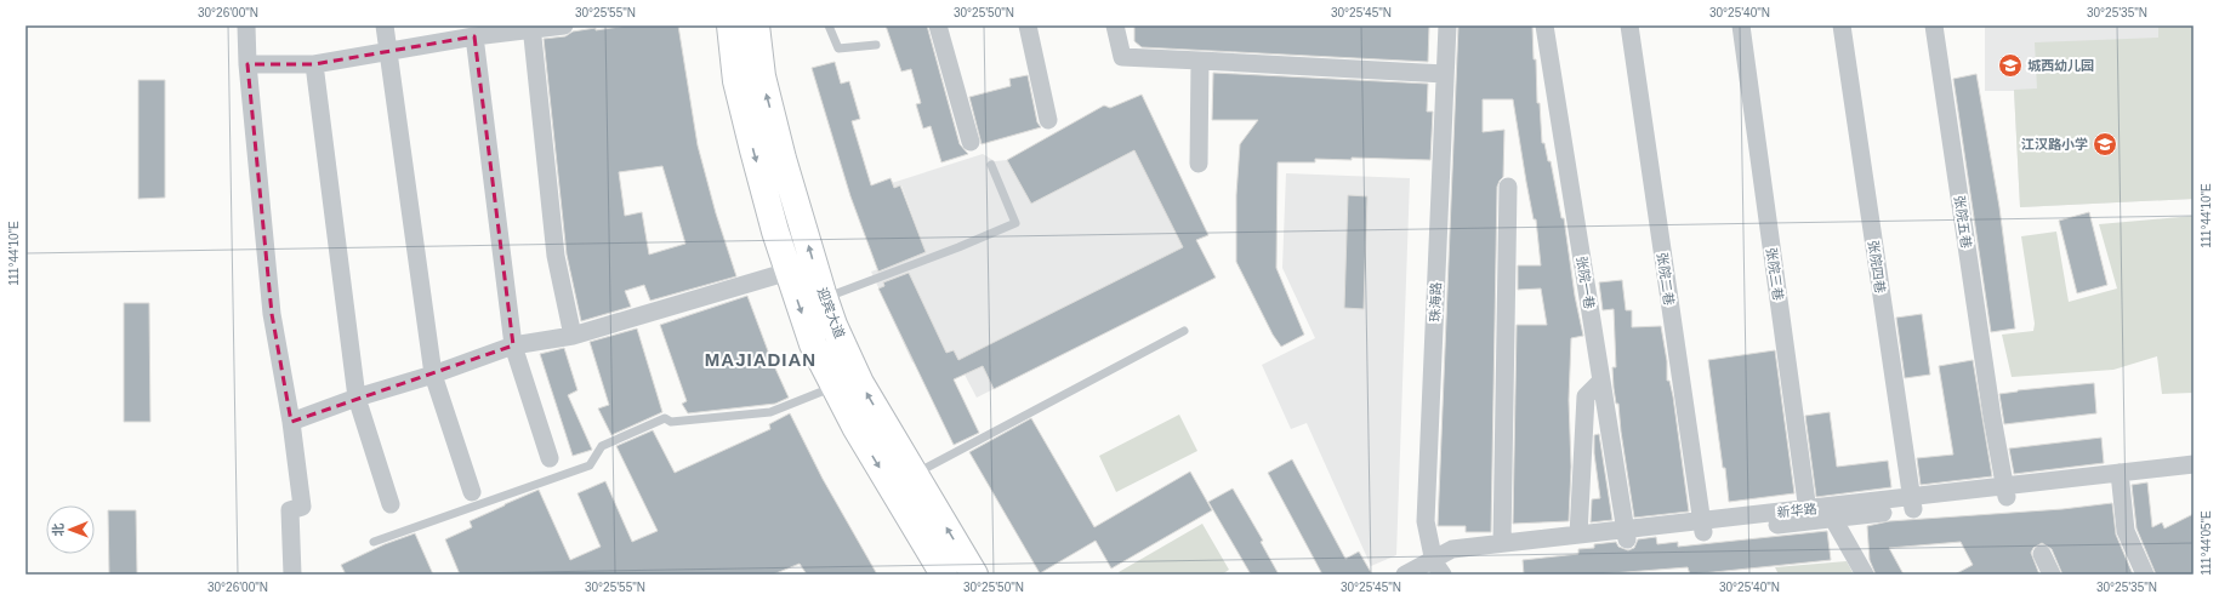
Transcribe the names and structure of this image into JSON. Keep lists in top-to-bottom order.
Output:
{
  "streets": {
    "main road": ["迎宾大道"],
    "street": [
      "张院五巷",
      "张院四巷",
      "张院三巷",
      "张院二巷",
      "张院一巷",
      "珠海路",
      "新华路"
    ]
  },
  "crossings": [
    ["张院五巷", "新华路"],
    ["张院四巷", "新华路"],
    ["张院三巷", "新华路"],
    ["张院二巷", "新华路"],
    ["张院一巷", "新华路"],
    ["珠海路", "新华路"]
  ],
  "districts": ["MAJIADIAN"],
  "places": {
    "school or university": ["城西幼儿园", "江汉路小学"]
  },
  "north": "left",
  "coordinates": [
    "30°26'00\"N",
    "30°25'55\"N",
    "30°25'50\"N",
    "30°25'45\"N",
    "30°25'40\"N",
    "30°25'35\"N",
    "111°44'10\"E",
    "111°44'05\"E"
  ]
}
